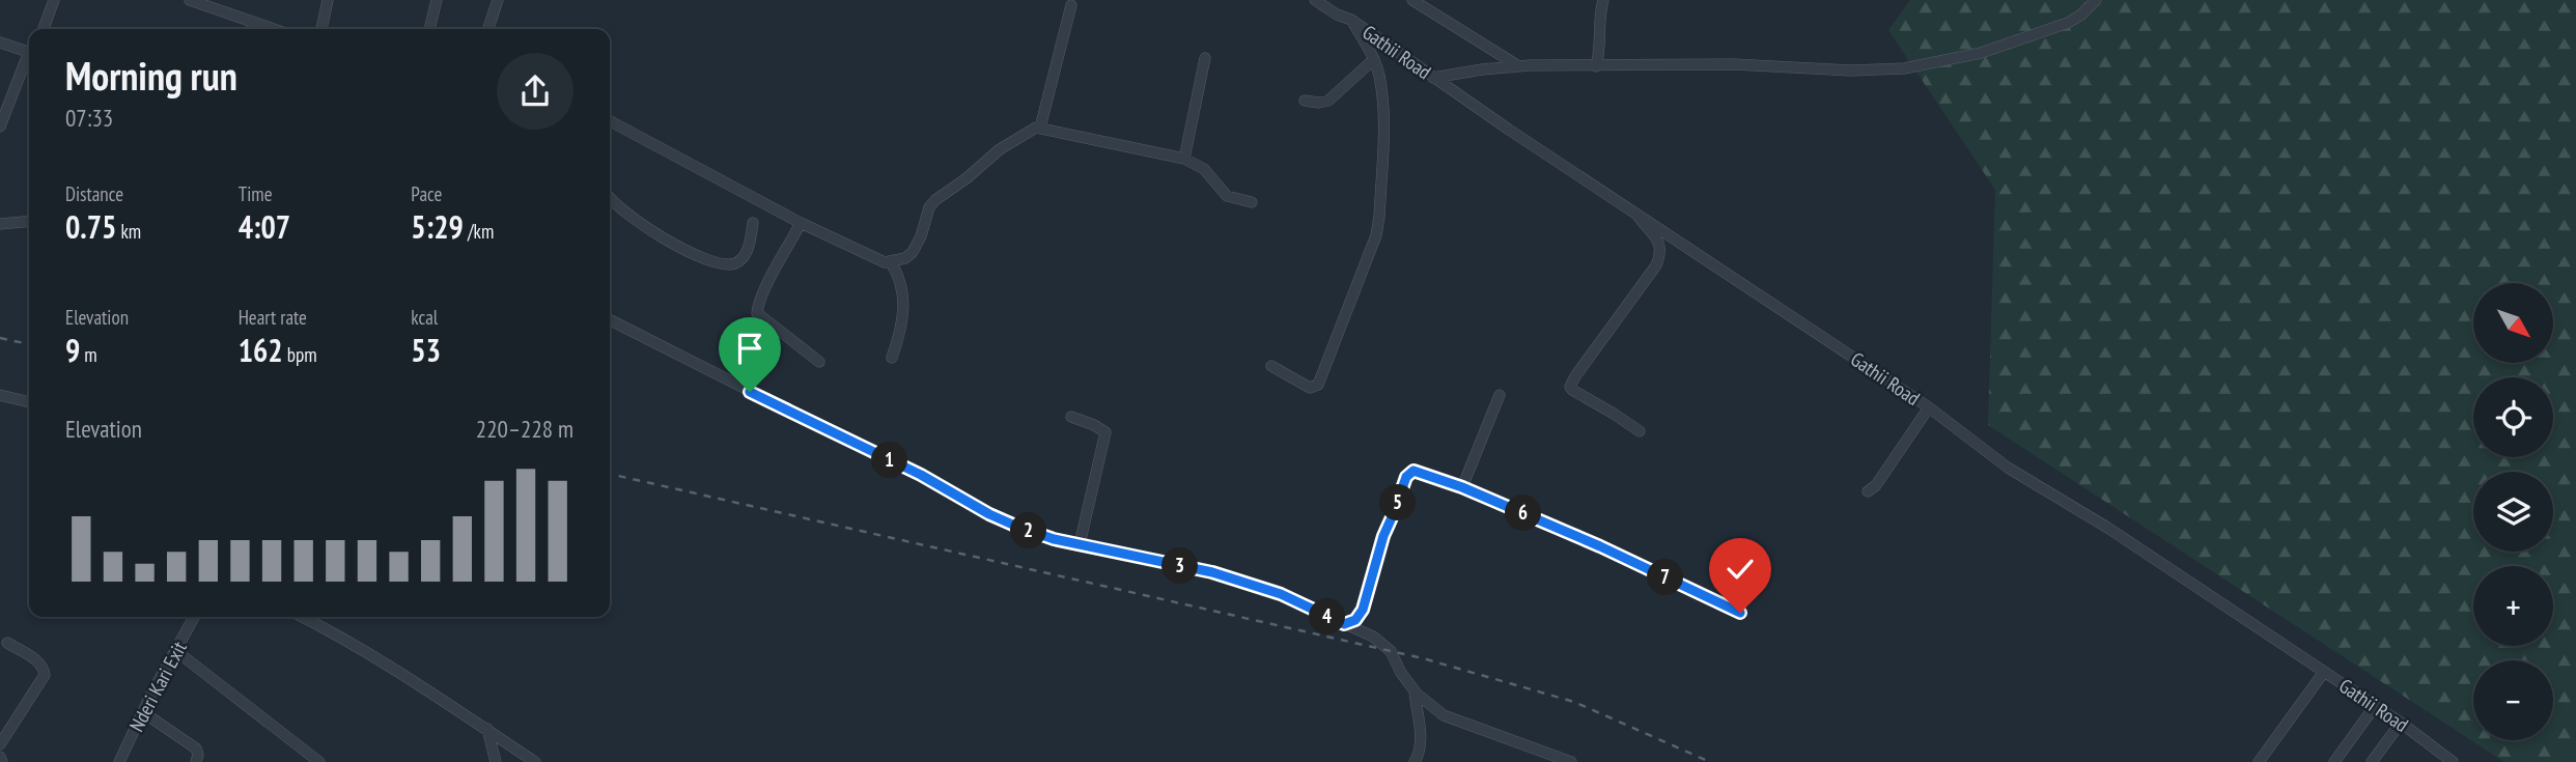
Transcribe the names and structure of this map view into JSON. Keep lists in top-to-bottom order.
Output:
{
  "streets": {
    "street": ["Gathii Road", "Nderi Kari Exit"]
  },
  "north": "bottom right",
  "page": {
    "heading": ["Morning run", "07:33"],
    "stats": [
      ["Distance", "0.75 km"],
      ["Time", "4:07"],
      ["Pace", "5:29 /km"],
      ["Elevation", "9 m"],
      ["Heart rate", "162 bpm"],
      ["kcal", "53"]
    ],
    "map_buttons": ["+", "−"],
    "chart": ["Elevation", "220–228 m"],
    "pins": [
      "1",
      "5",
      "6",
      "2",
      "3",
      "7",
      "4"
    ]
  }
}
